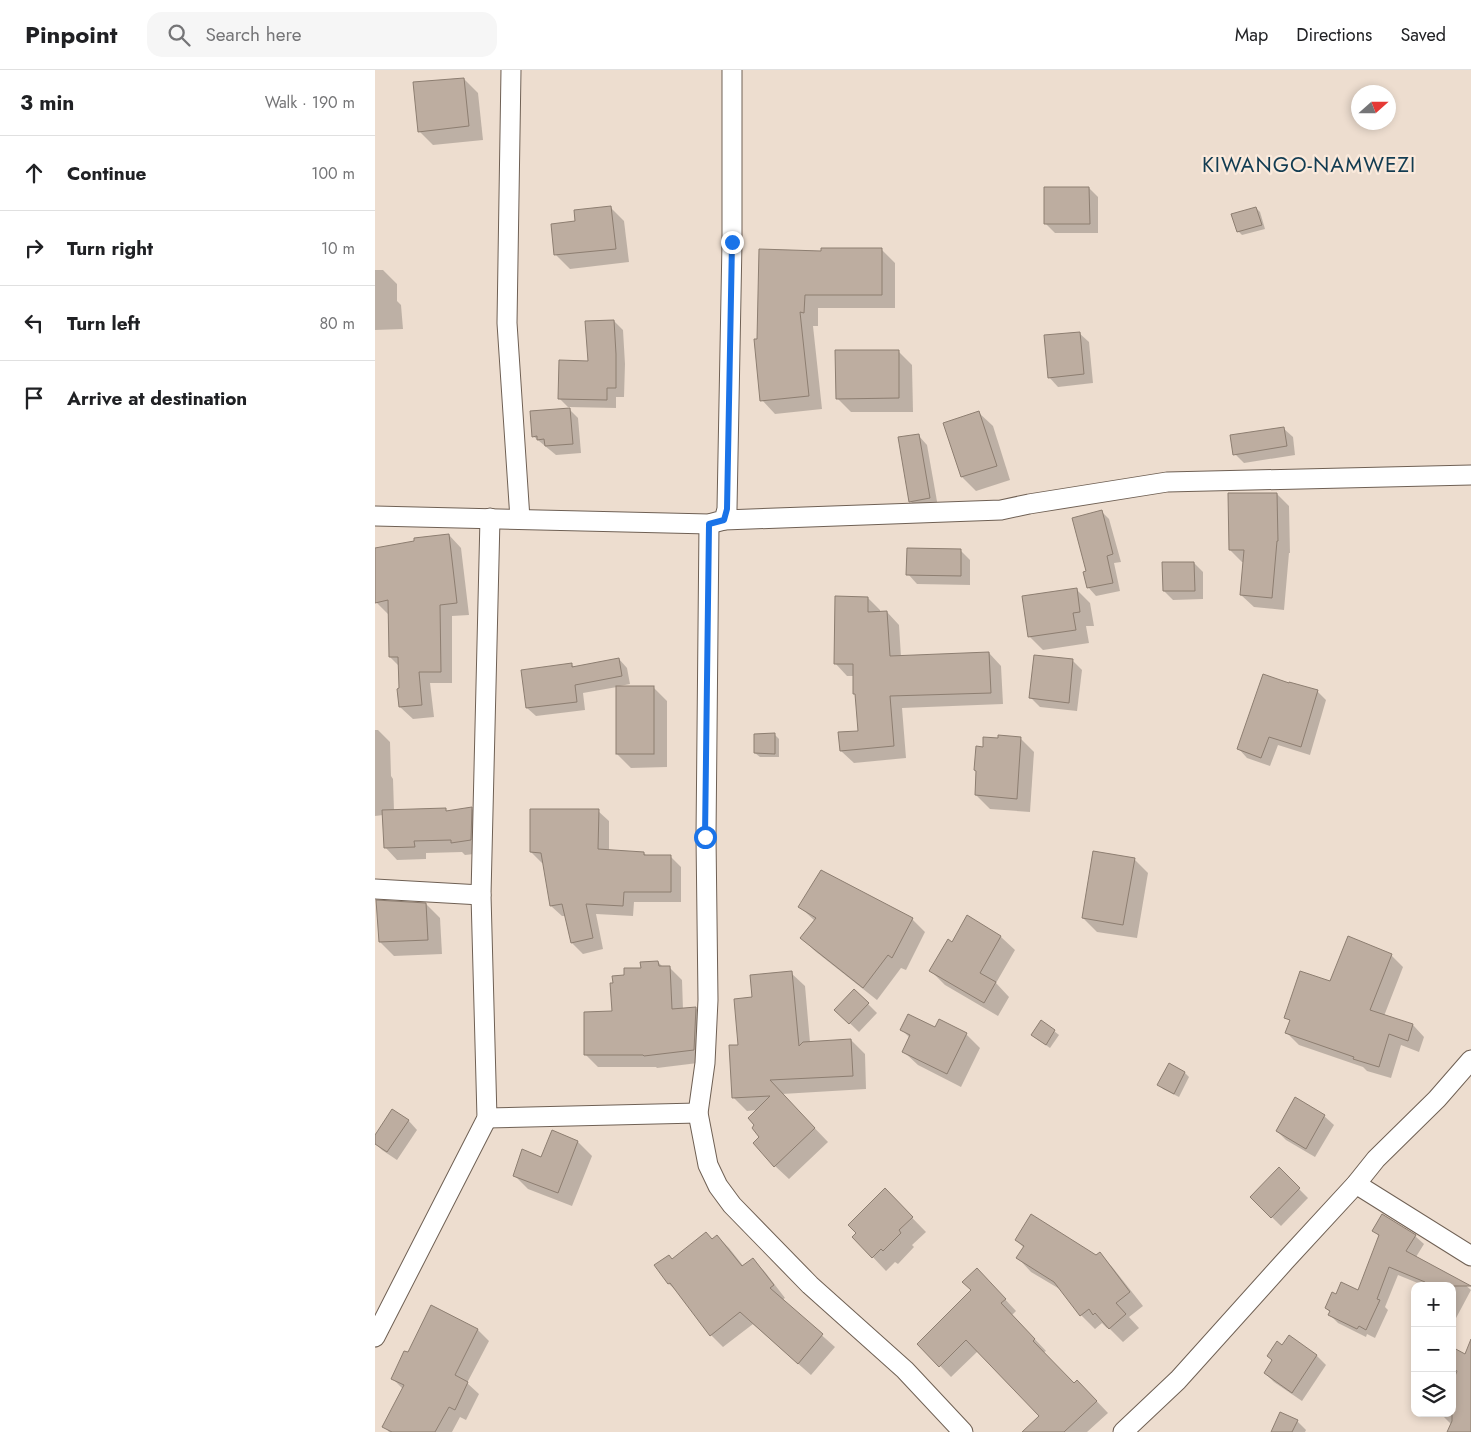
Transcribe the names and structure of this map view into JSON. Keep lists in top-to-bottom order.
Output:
{
  "districts": ["KIWANGO-NAMWEZI"],
  "north": "right",
  "page": {
    "header": "Pinpoint",
    "search": "Search here",
    "nav": ["Map", "Directions", "Saved"],
    "heading": ["3 min", "Walk · 190 m"],
    "list": [
      ["Continue", "100 m"],
      ["Turn right", "10 m"],
      ["Turn left", "80 m"],
      "Arrive at destination"
    ],
    "map_buttons": ["+", "−"]
  }
}
